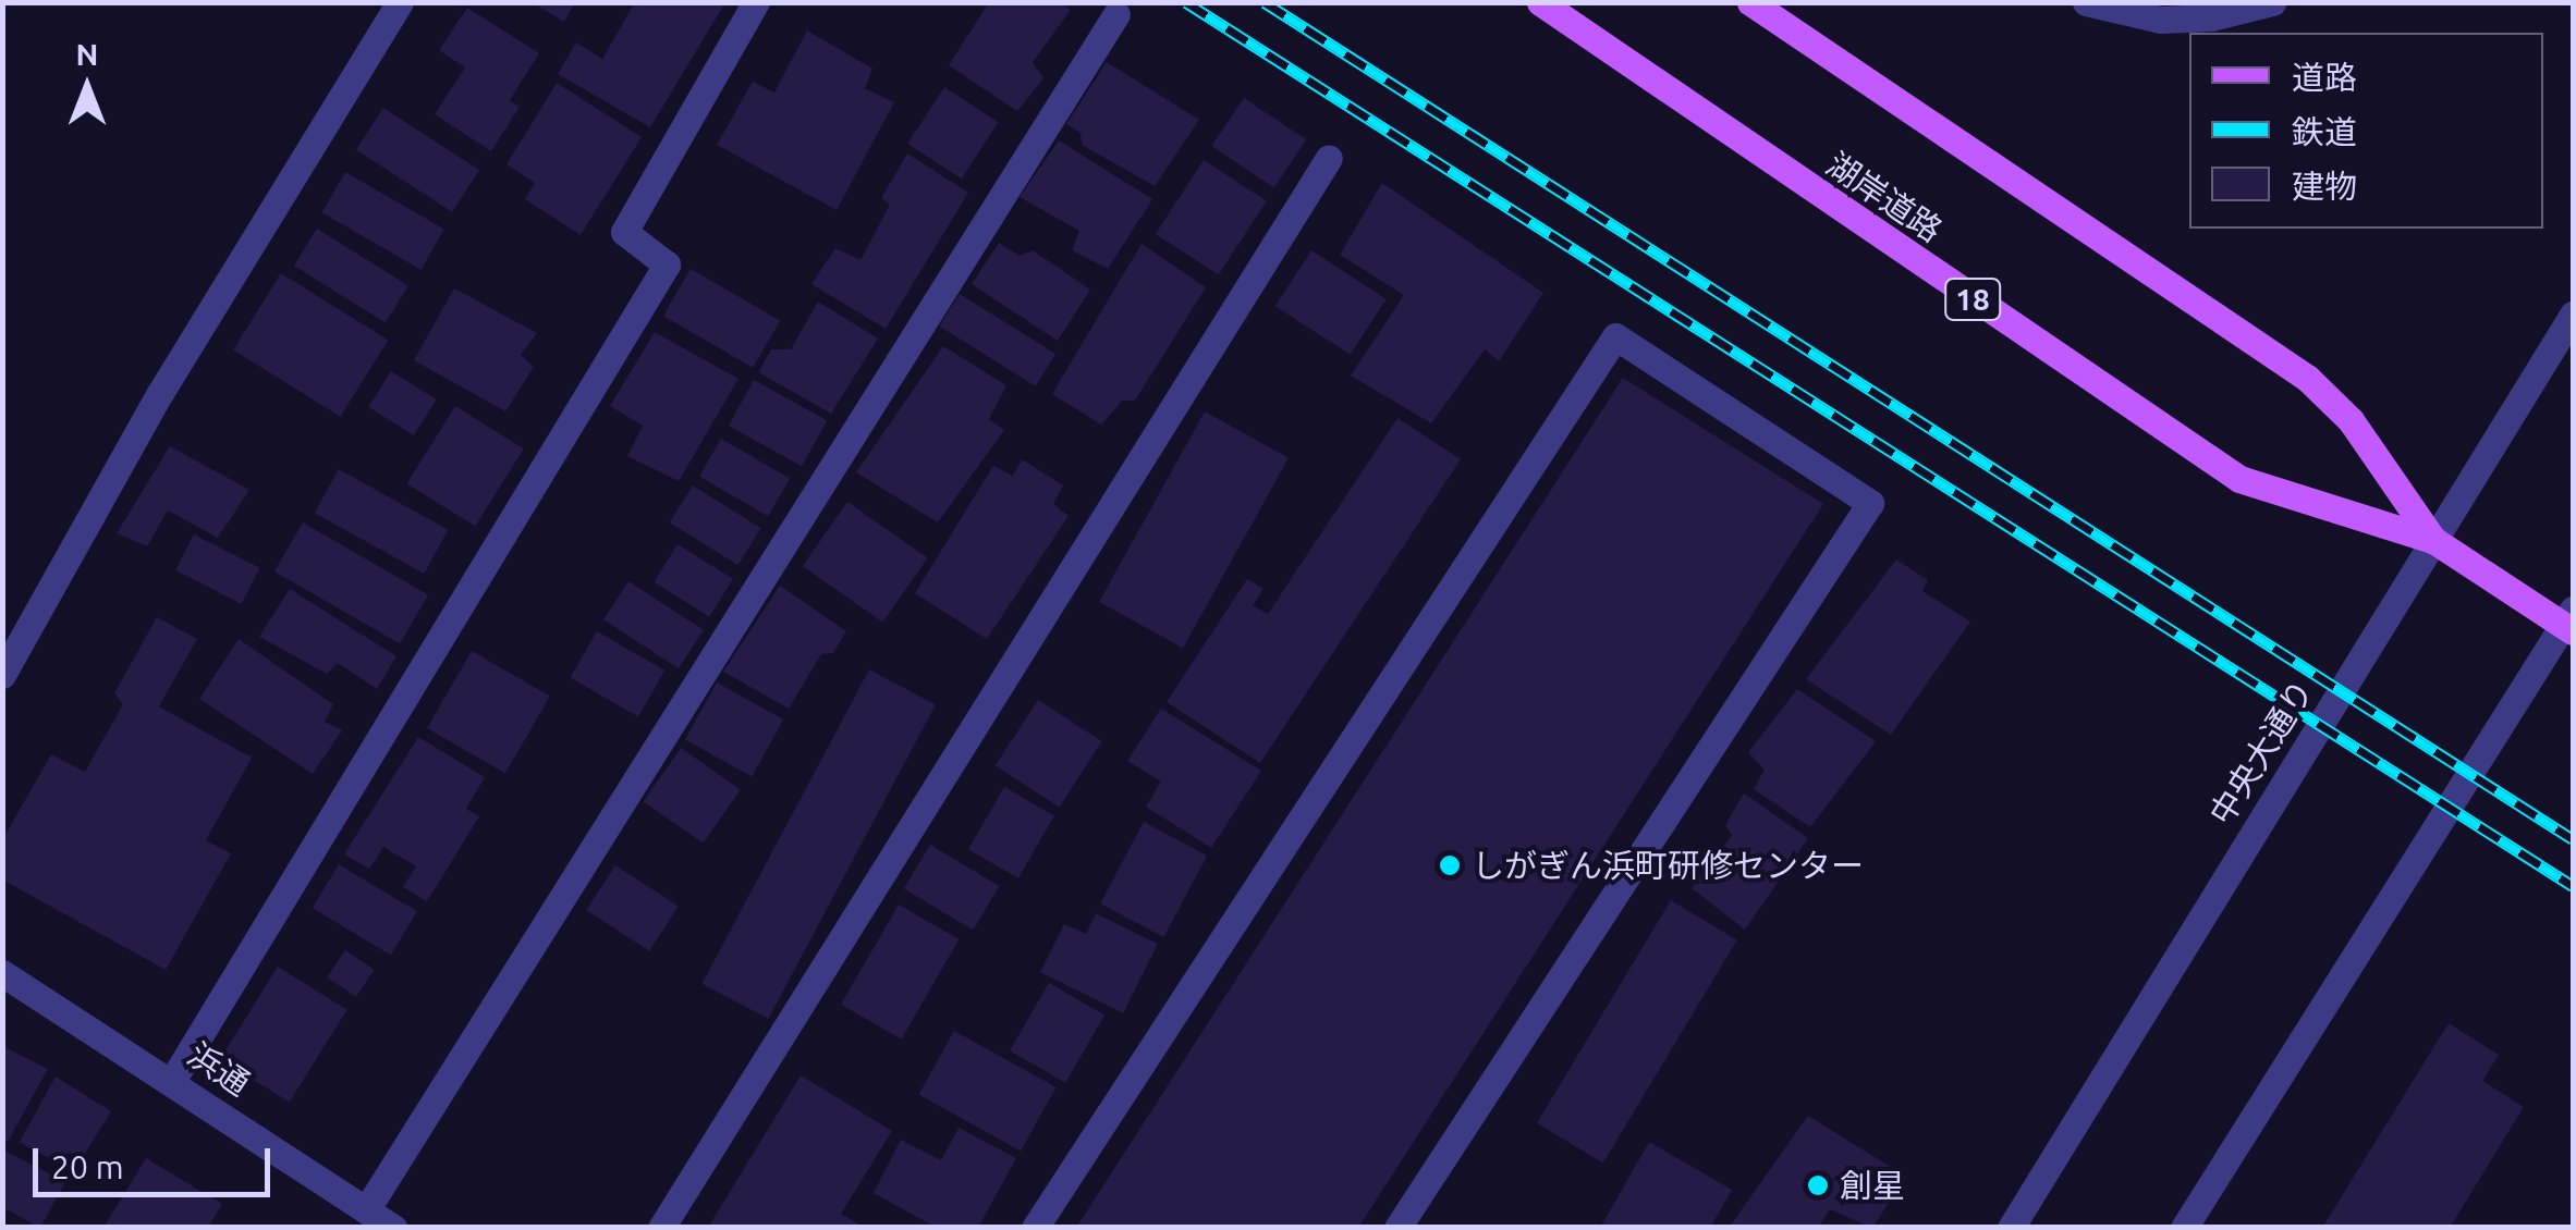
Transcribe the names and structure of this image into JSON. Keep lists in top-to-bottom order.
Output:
{
  "streets": {
    "main road": ["湖岸道路", "18"],
    "street": ["中央大通り", "浜通"]
  },
  "crossings": [
    ["湖岸道路", "中央大通り"]
  ],
  "places": ["しがぎん浜町研修センター", "創星"],
  "legend": ["道路", "鉄道", "建物"],
  "scale_bar": "20 m",
  "north": "top"
}
